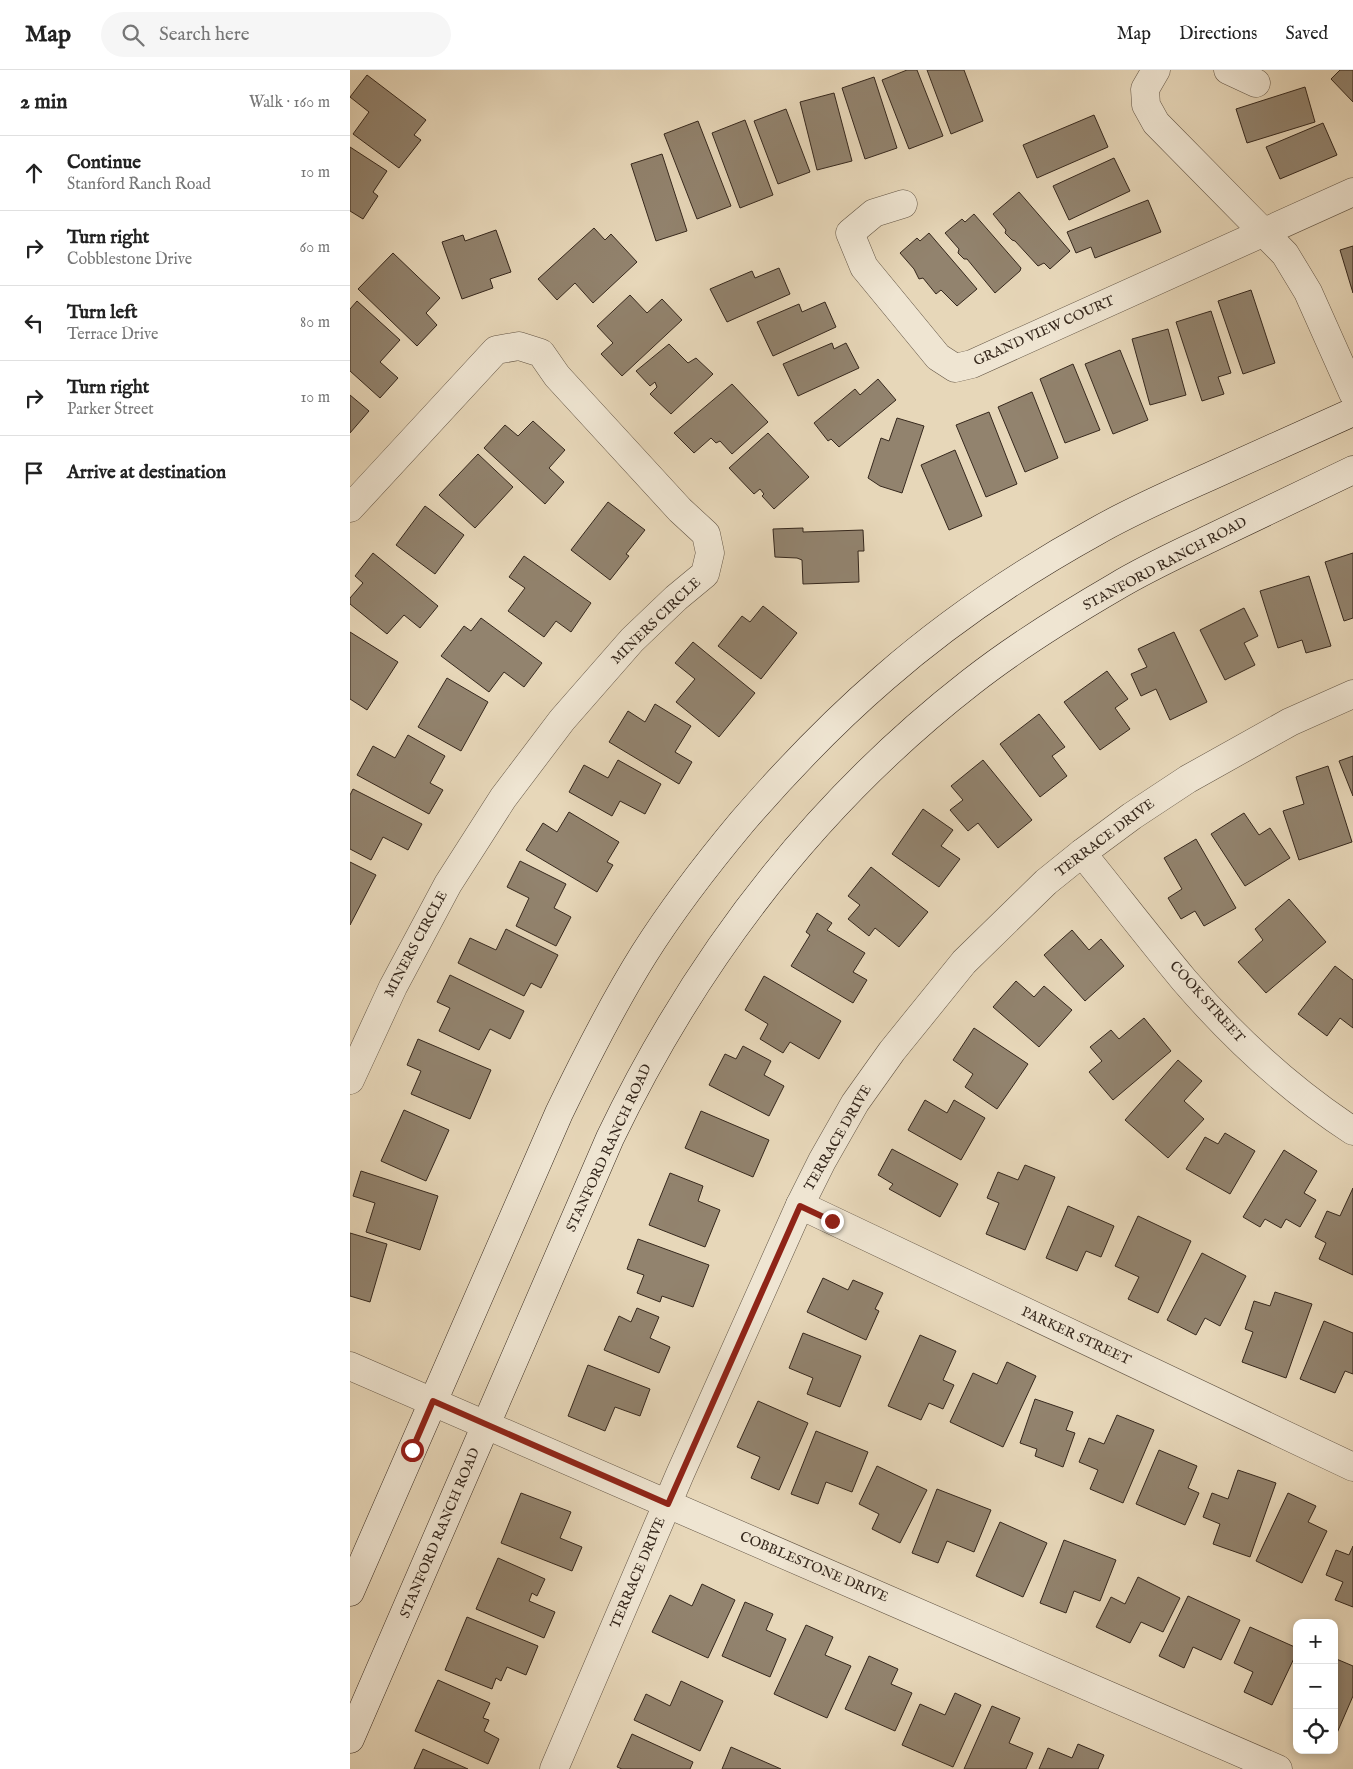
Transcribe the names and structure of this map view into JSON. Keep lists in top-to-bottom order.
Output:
{
  "streets": {
    "street": [
      "GRAND VIEW COURT",
      "STANFORD RANCH ROAD",
      "MINERS CIRCLE",
      "TERRACE DRIVE",
      "COOK STREET",
      "PARKER STREET",
      "COBBLESTONE DRIVE"
    ]
  },
  "crossings": [
    ["STANFORD RANCH ROAD", "COBBLESTONE DRIVE"],
    ["TERRACE DRIVE", "COOK STREET"],
    ["TERRACE DRIVE", "PARKER STREET"],
    ["TERRACE DRIVE", "COBBLESTONE DRIVE"]
  ],
  "page": {
    "header": "Map",
    "search": "Search here",
    "nav": ["Map", "Directions", "Saved"],
    "heading": ["2 min", "Walk · 160 m"],
    "list": [
      ["Continue", "Stanford Ranch Road", "10 m"],
      ["Turn right", "Cobblestone Drive", "60 m"],
      ["Turn left", "Terrace Drive", "80 m"],
      ["Turn right", "Parker Street", "10 m"],
      "Arrive at destination"
    ],
    "map_buttons": ["+", "−"]
  }
}
